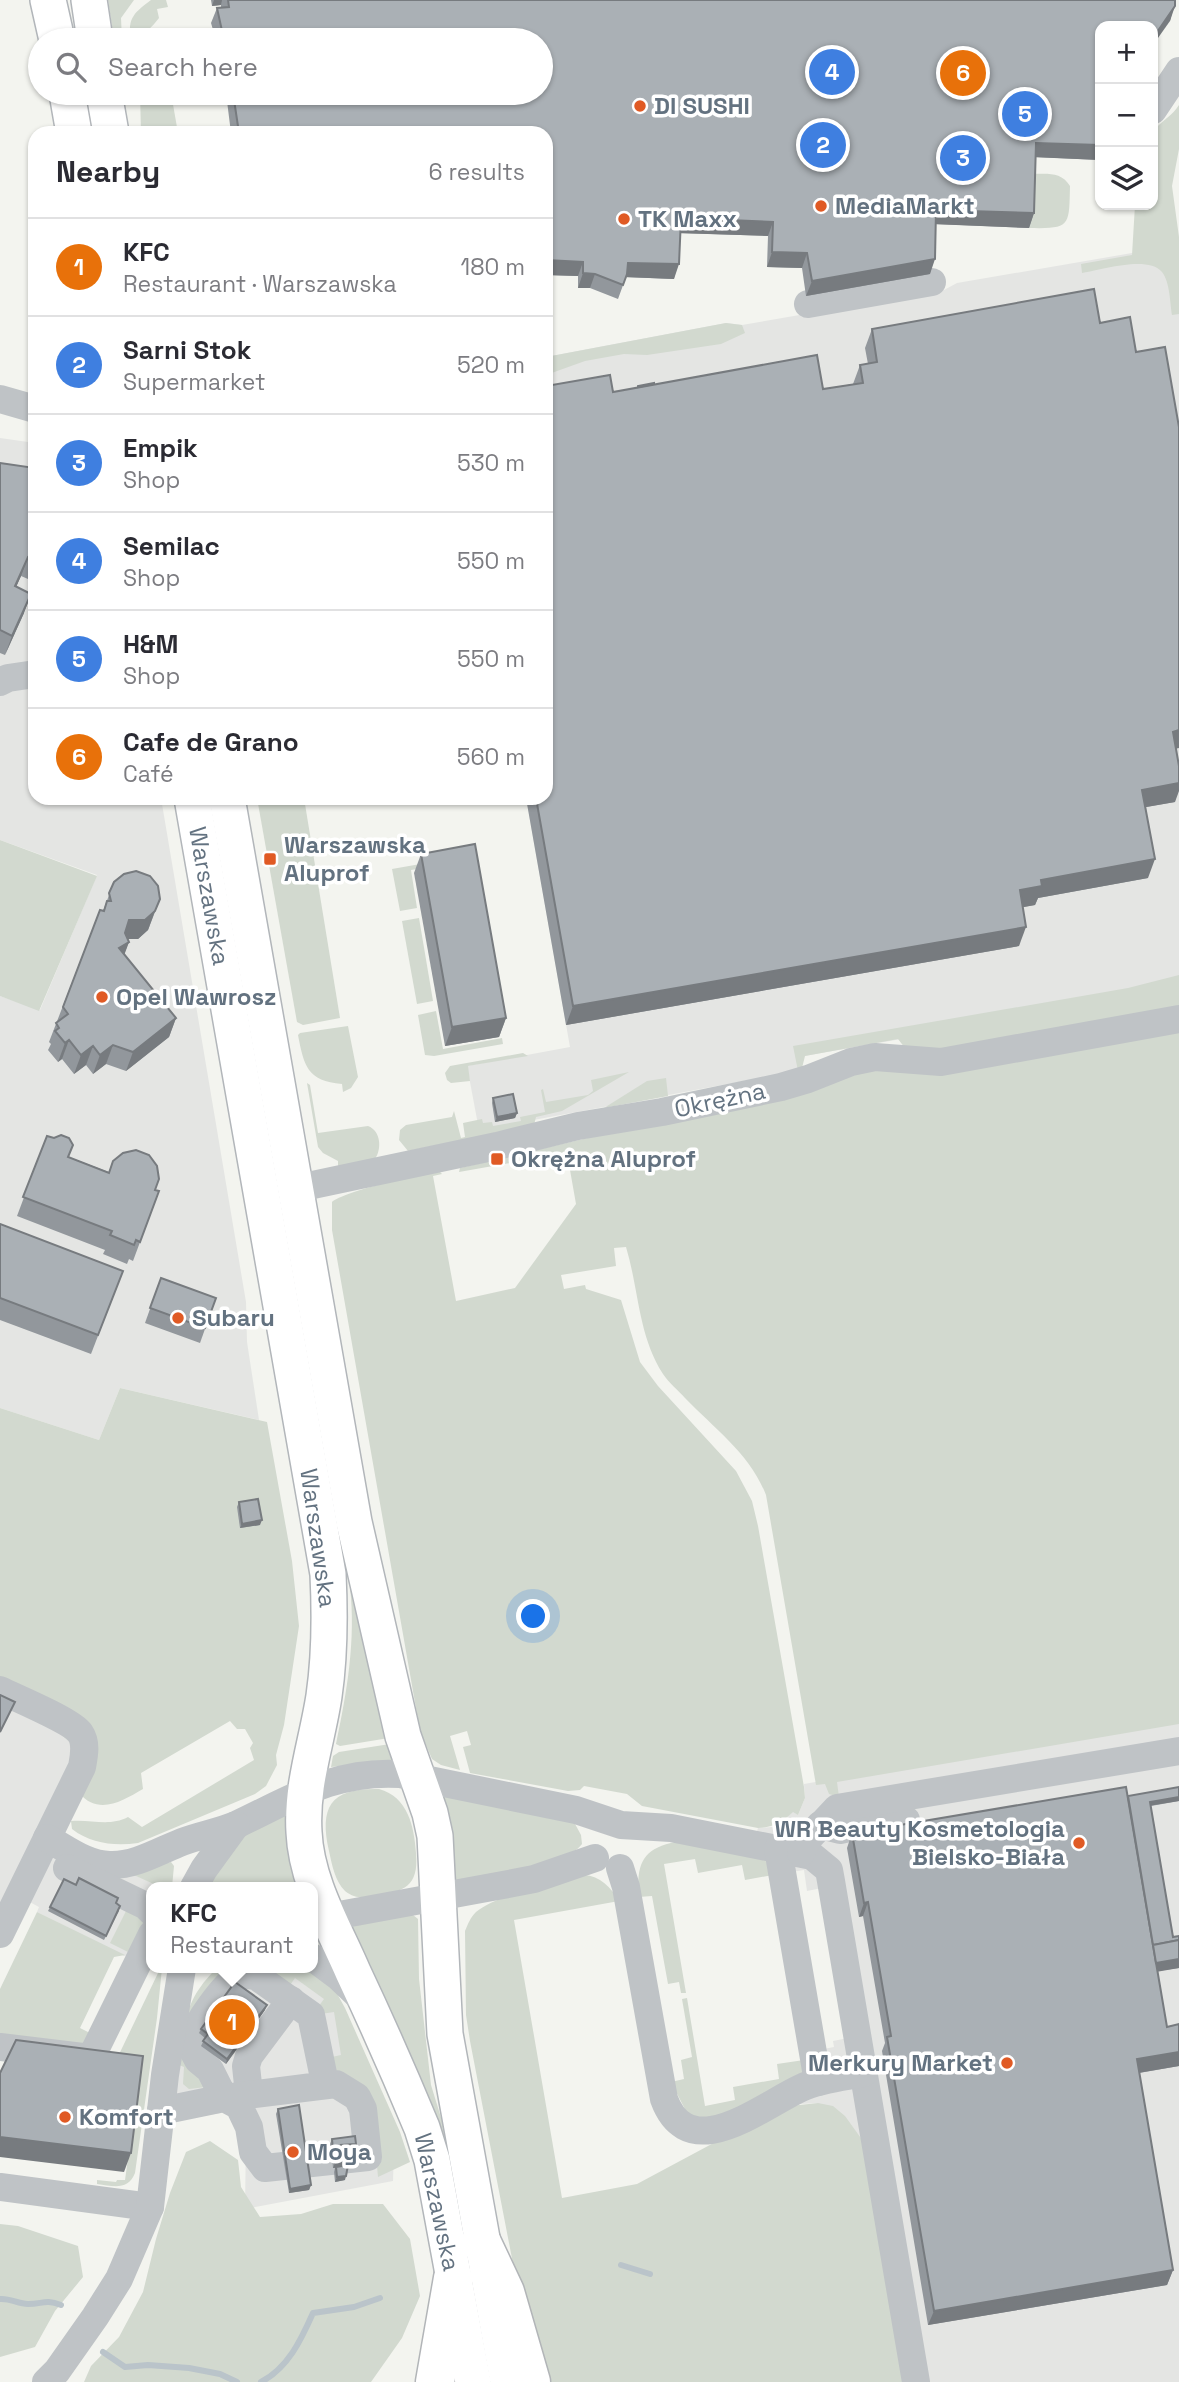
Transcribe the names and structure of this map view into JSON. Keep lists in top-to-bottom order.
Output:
{
  "streets": {
    "main road": ["Warszawska"],
    "street": ["Okrężna"]
  },
  "crossings": [
    ["Warszawska", "Okrężna"]
  ],
  "places": {
    "other": [
      "DI SUSHI",
      "MediaMarkt",
      "TK Maxx",
      "Opel Wawrosz",
      "Subaru",
      "WR Beauty Kosmetologia Bielsko-Biała",
      "Merkury Market",
      "Komfort",
      "Moya"
    ],
    "transit": ["Warszawska Aluprof", "Okrężna Aluprof"]
  },
  "page": {
    "map_buttons": ["+", "−"],
    "search": "Search here",
    "pins": [
      "4",
      "6",
      "5",
      "2",
      "3",
      "1"
    ],
    "heading": ["Nearby", "6 results"],
    "list": [
      {
        "mark": "1",
        "name": "KFC",
        "note": "Restaurant · Warszawska",
        "value": "180 m"
      },
      {
        "mark": "2",
        "name": "Sarni Stok",
        "note": "Supermarket",
        "value": "520 m"
      },
      {
        "mark": "3",
        "name": "Empik",
        "note": "Shop",
        "value": "530 m"
      },
      {
        "mark": "4",
        "name": "Semilac",
        "note": "Shop",
        "value": "550 m"
      },
      {
        "mark": "5",
        "name": "H&M",
        "note": "Shop",
        "value": "550 m"
      },
      {
        "mark": "6",
        "name": "Cafe de Grano",
        "note": "Café",
        "value": "560 m"
      }
    ],
    "popup": ["KFC", "Restaurant"]
  }
}
